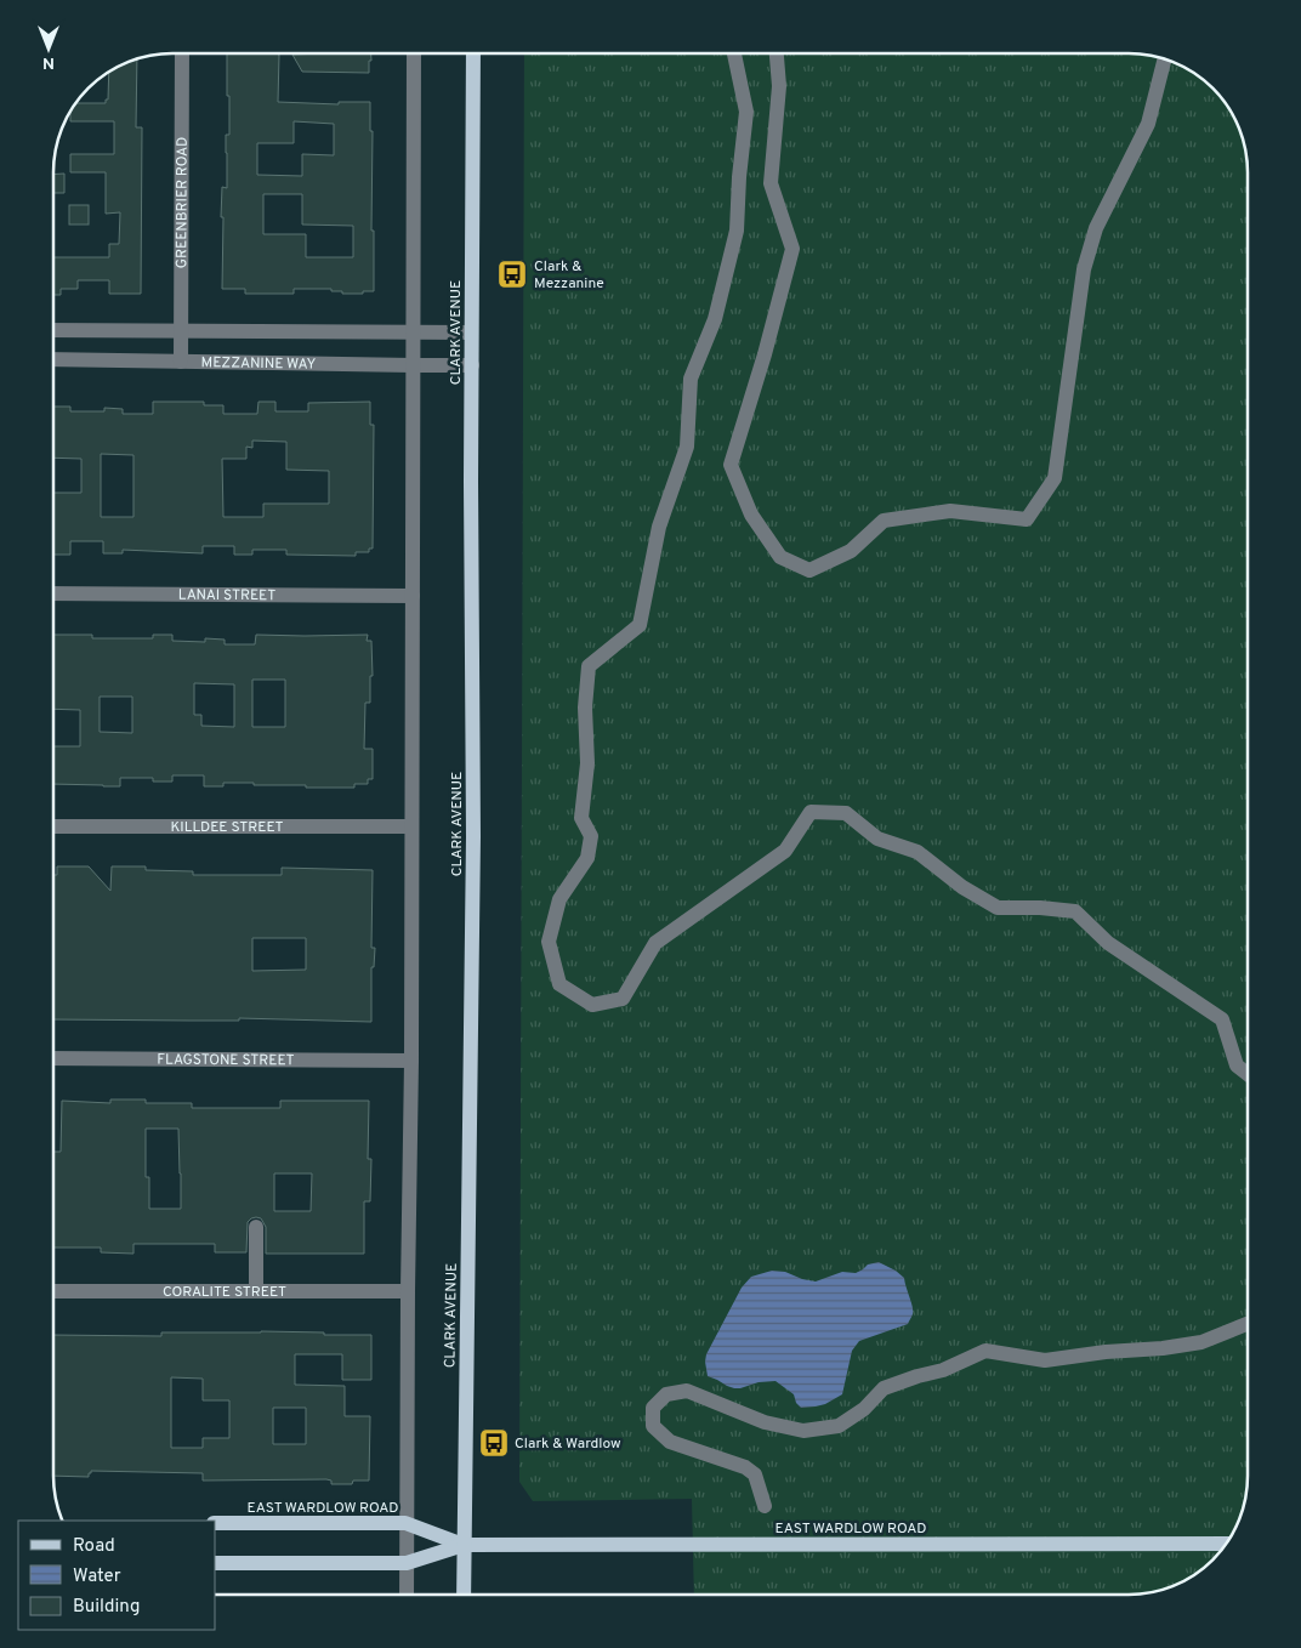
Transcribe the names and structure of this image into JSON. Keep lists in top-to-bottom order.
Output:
{
  "streets": {
    "main road": ["CLARK AVENUE", "EAST WARDLOW ROAD"],
    "street": [
      "GREENBRIER ROAD",
      "MEZZANINE WAY",
      "LANAI STREET",
      "KILLDEE STREET",
      "FLAGSTONE STREET",
      "CORALITE STREET"
    ]
  },
  "crossings": [
    ["GREENBRIER ROAD", "MEZZANINE WAY"],
    ["CLARK AVENUE", "MEZZANINE WAY"],
    ["CLARK AVENUE", "EAST WARDLOW ROAD"]
  ],
  "places": {
    "bus stop": ["Clark & Mezzanine", "Clark & Wardlow"]
  },
  "legend": ["Road", "Water", "Building"],
  "north": "bottom"
}
